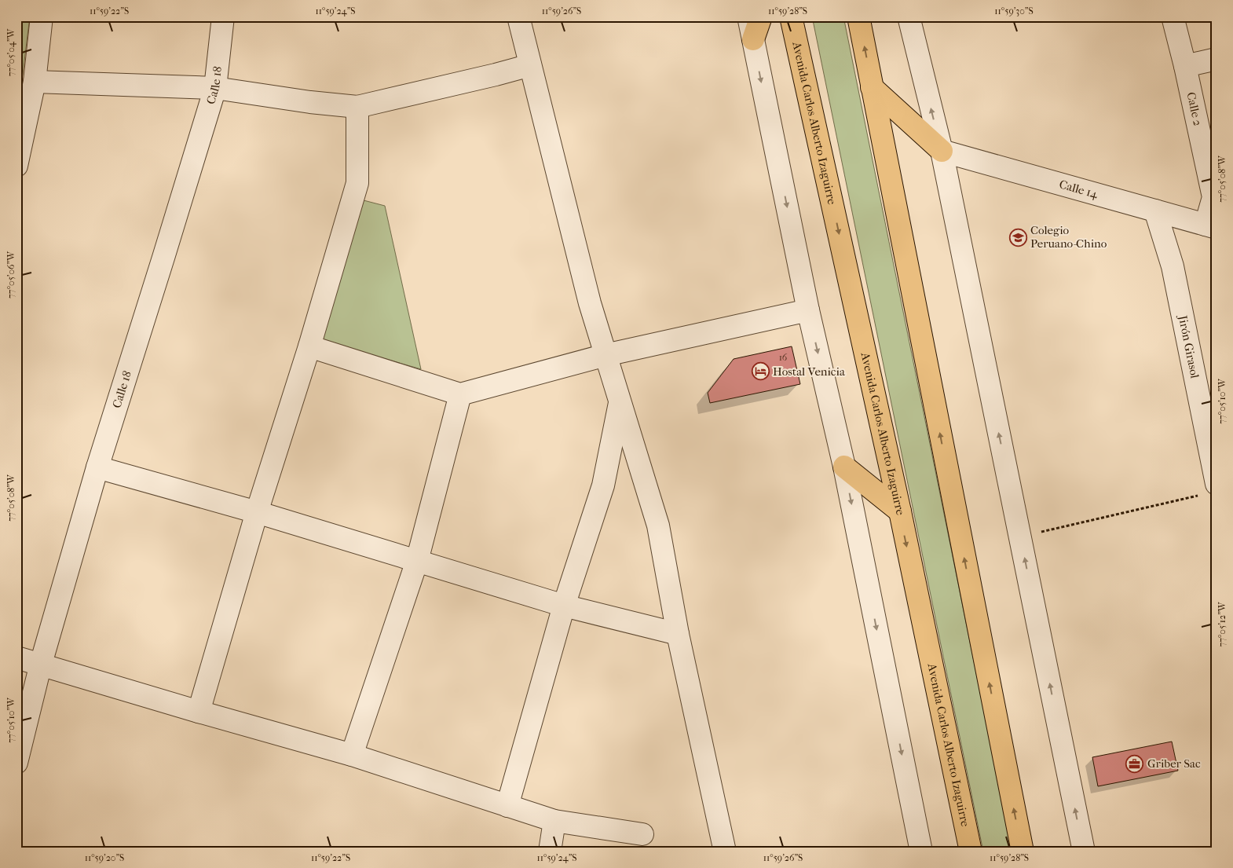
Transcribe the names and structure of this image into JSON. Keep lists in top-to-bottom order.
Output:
{
  "streets": {
    "main road": ["Avenida Carlos Alberto Izaguirre"],
    "street": [
      "Calle 18",
      "Calle 2",
      "Calle 14",
      "Jirón Girasol"
    ]
  },
  "crossings": [
    ["Calle 2", "Calle 14"],
    ["Calle 14", "Jirón Girasol"]
  ],
  "places": {
    "school or university": ["Colegio Peruano-Chino"],
    "hotel": ["Hostal Venicia"],
    "office": ["Griber Sac"]
  },
  "house_numbers": ["16"],
  "coordinates": [
    "11°59'22\"S",
    "11°59'24\"S",
    "11°59'26\"S",
    "11°59'28\"S",
    "11°59'30\"S",
    "77°05'04\"W",
    "77°05'08\"W",
    "77°05'06\"W",
    "77°05'10\"W",
    "77°05'12\"W",
    "11°59'20\"S"
  ]
}
